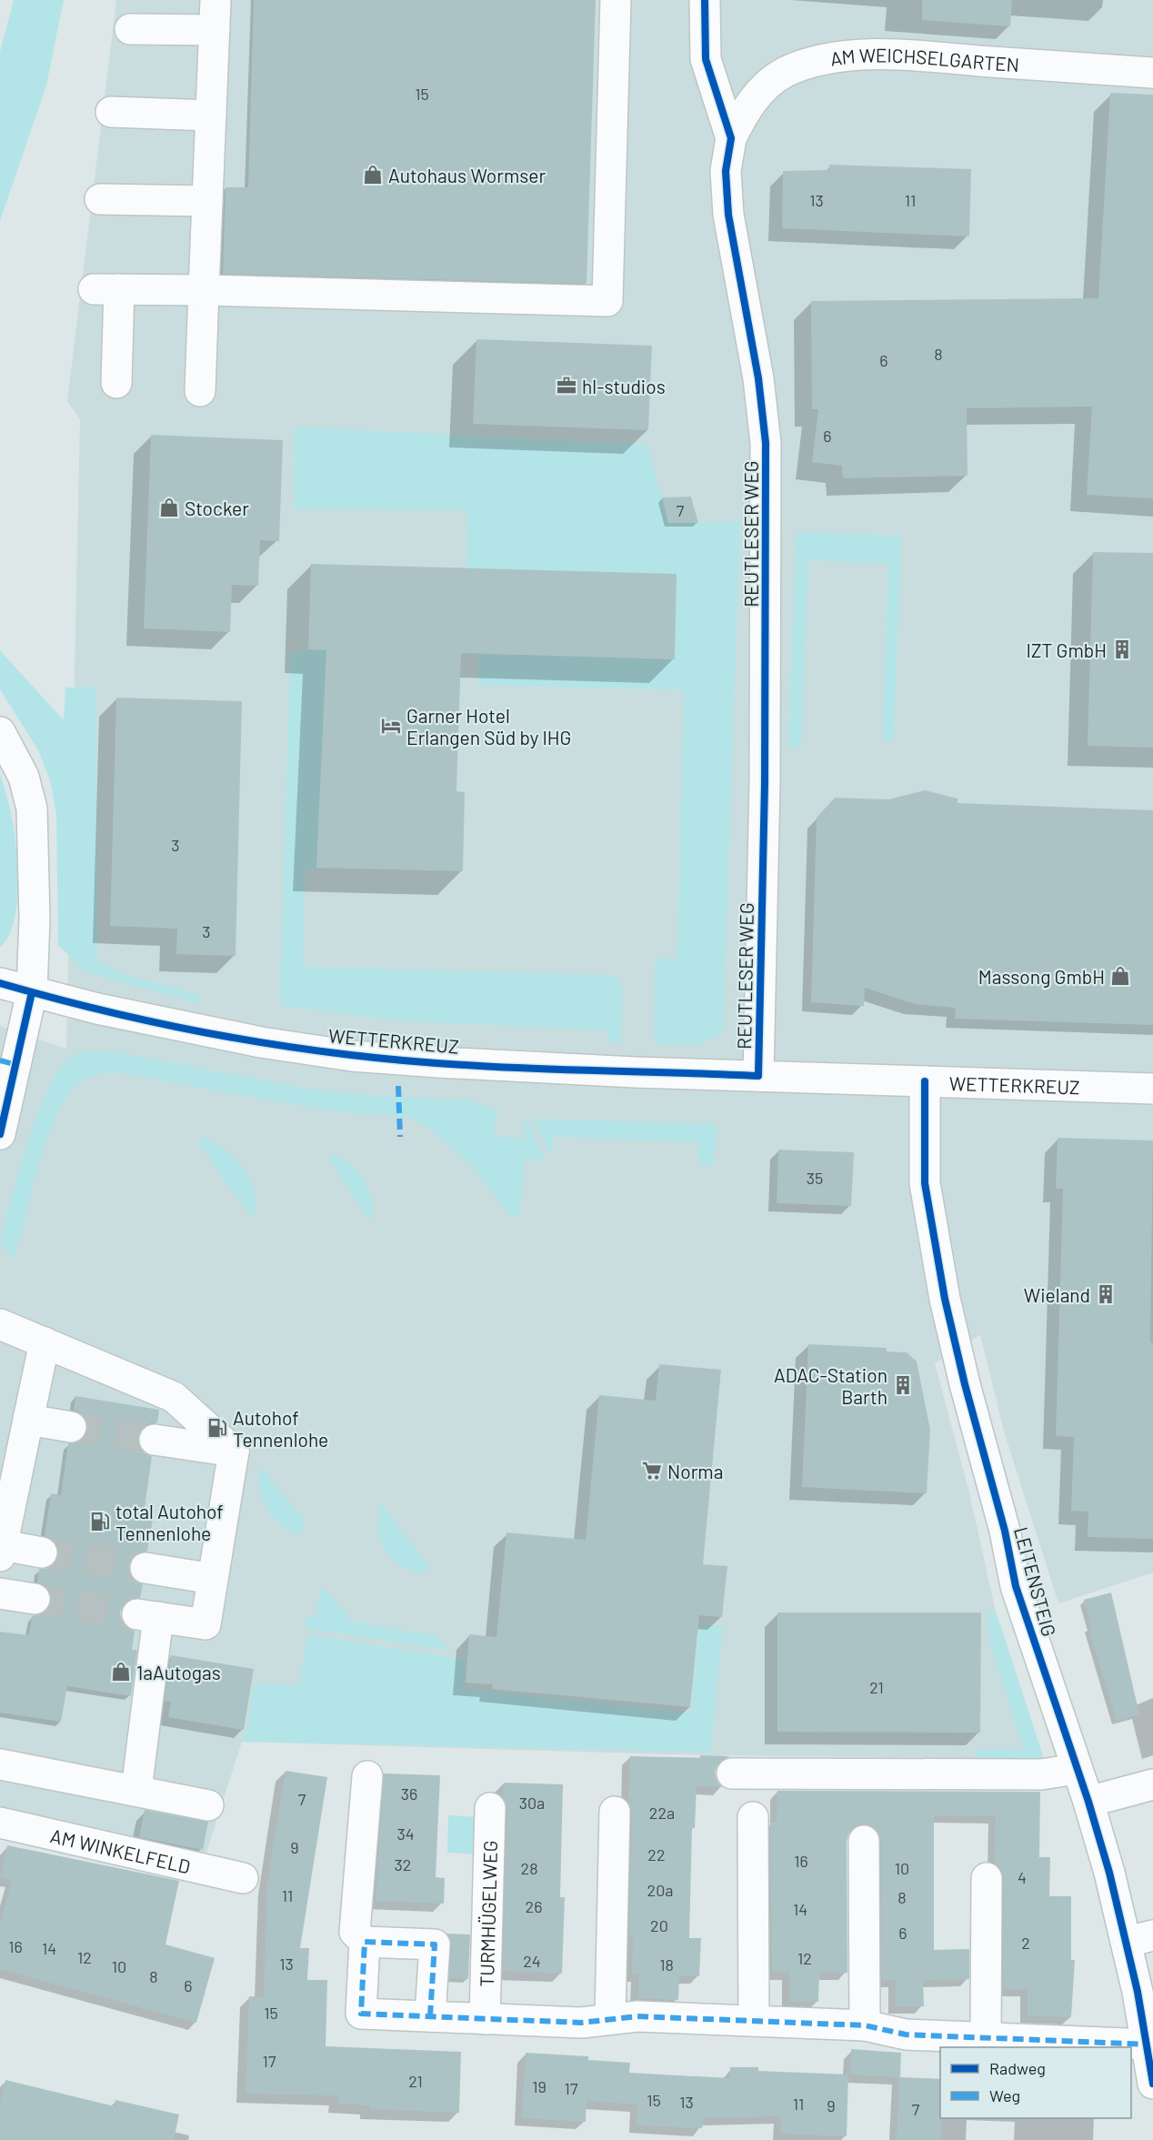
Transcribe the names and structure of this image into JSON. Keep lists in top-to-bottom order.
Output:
{
  "streets": {
    "main road": [
      "AM WEICHSELGARTEN",
      "REUTLESER WEG",
      "WETTERKREUZ",
      "LEITENSTEIG",
      "AM WINKELFELD",
      "TURMHÜGELWEG"
    ]
  },
  "crossings": [
    ["AM WEICHSELGARTEN", "REUTLESER WEG"],
    ["REUTLESER WEG", "WETTERKREUZ"],
    ["WETTERKREUZ", "LEITENSTEIG"]
  ],
  "places": {
    "shop": [
      "Autohaus Wormser",
      "Stocker",
      "Massong GmbH",
      "1aAutogas"
    ],
    "office": ["hl-studios"],
    "building": ["IZT GmbH", "Wieland", "ADAC-Station Barth"],
    "hotel": ["Garner Hotel Erlangen Süd by IHG"],
    "fuel station": ["Autohof Tennenlohe", "total Autohof Tennenlohe"],
    "supermarket": ["Norma"]
  },
  "house_numbers": [
    "15",
    "13",
    "11",
    "8",
    "6",
    "6",
    "7",
    "3",
    "3",
    "35",
    "21",
    "36",
    "7",
    "30a",
    "22a",
    "34",
    "9",
    "22",
    "16",
    "32",
    "28",
    "10",
    "4",
    "20a",
    "11",
    "8",
    "26",
    "14",
    "20",
    "6",
    "2",
    "16",
    "14",
    "12",
    "12",
    "24",
    "13",
    "18",
    "10",
    "8",
    "6",
    "15",
    "17",
    "21",
    "19",
    "17",
    "15",
    "13",
    "11",
    "9",
    "7"
  ],
  "legend": ["Radweg", "Weg"]
}
